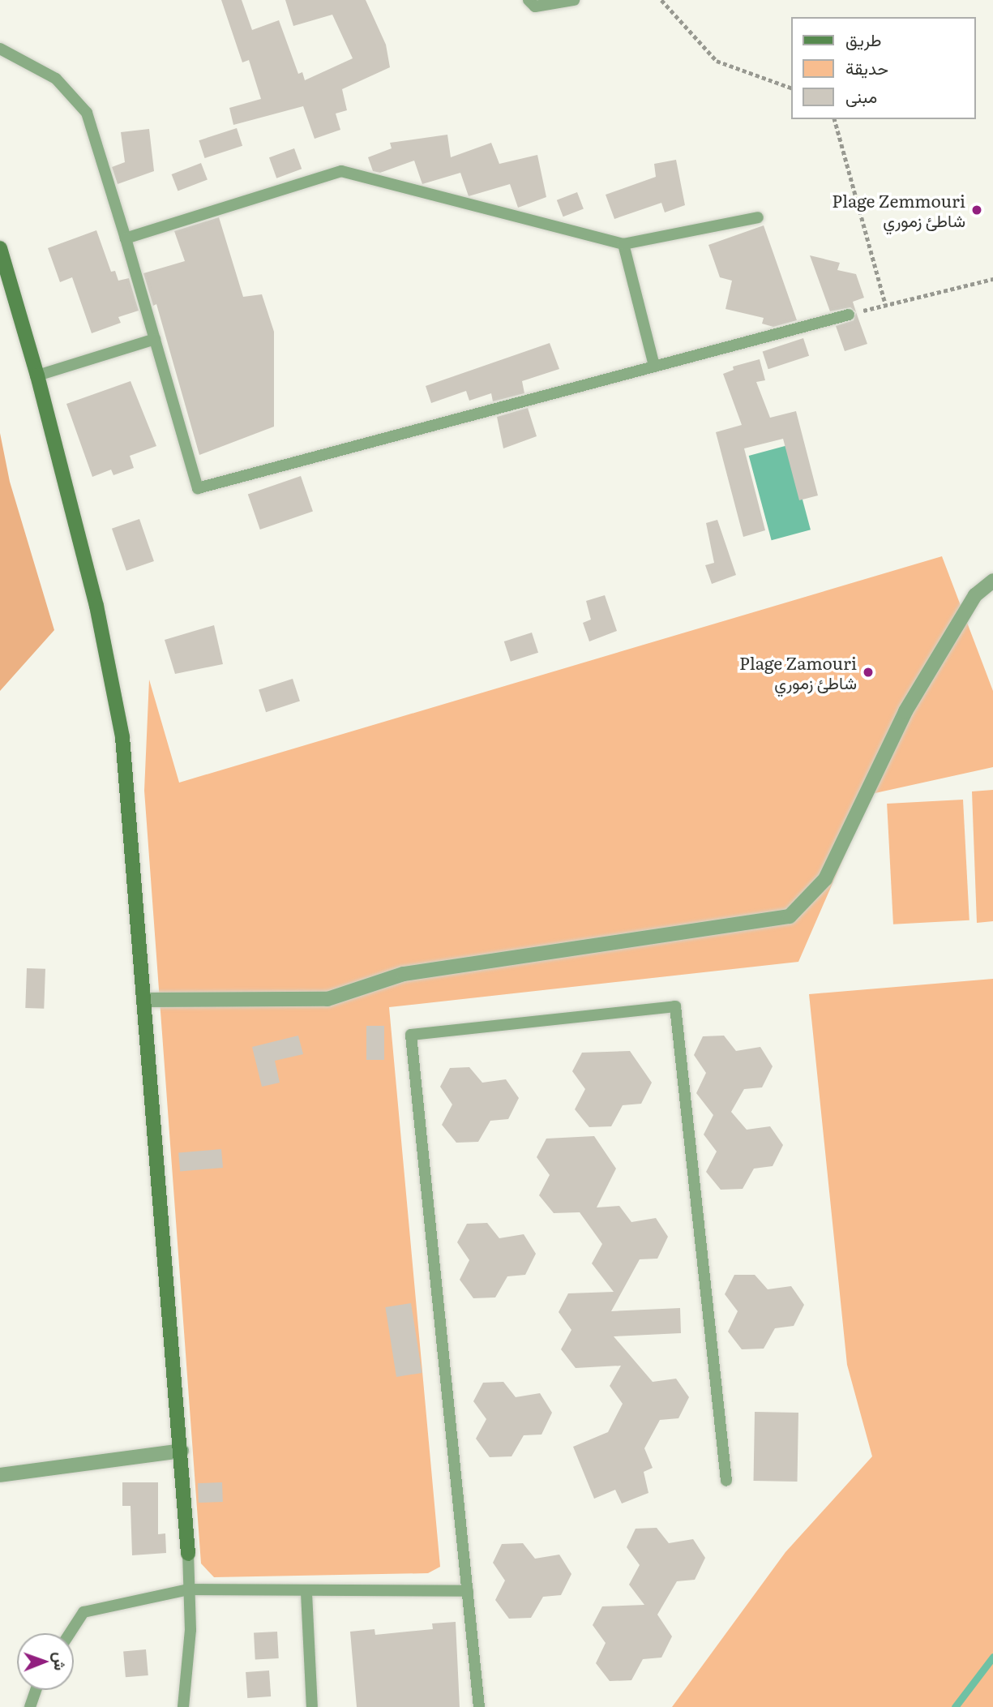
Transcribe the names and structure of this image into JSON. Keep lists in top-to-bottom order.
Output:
{
  "places": ["Plage Zemmouri شاطئ زموري", "Plage Zamouri شاطئ زموري"],
  "legend": ["طريق", "حديقة", "مبنى"],
  "north": "right"
}
